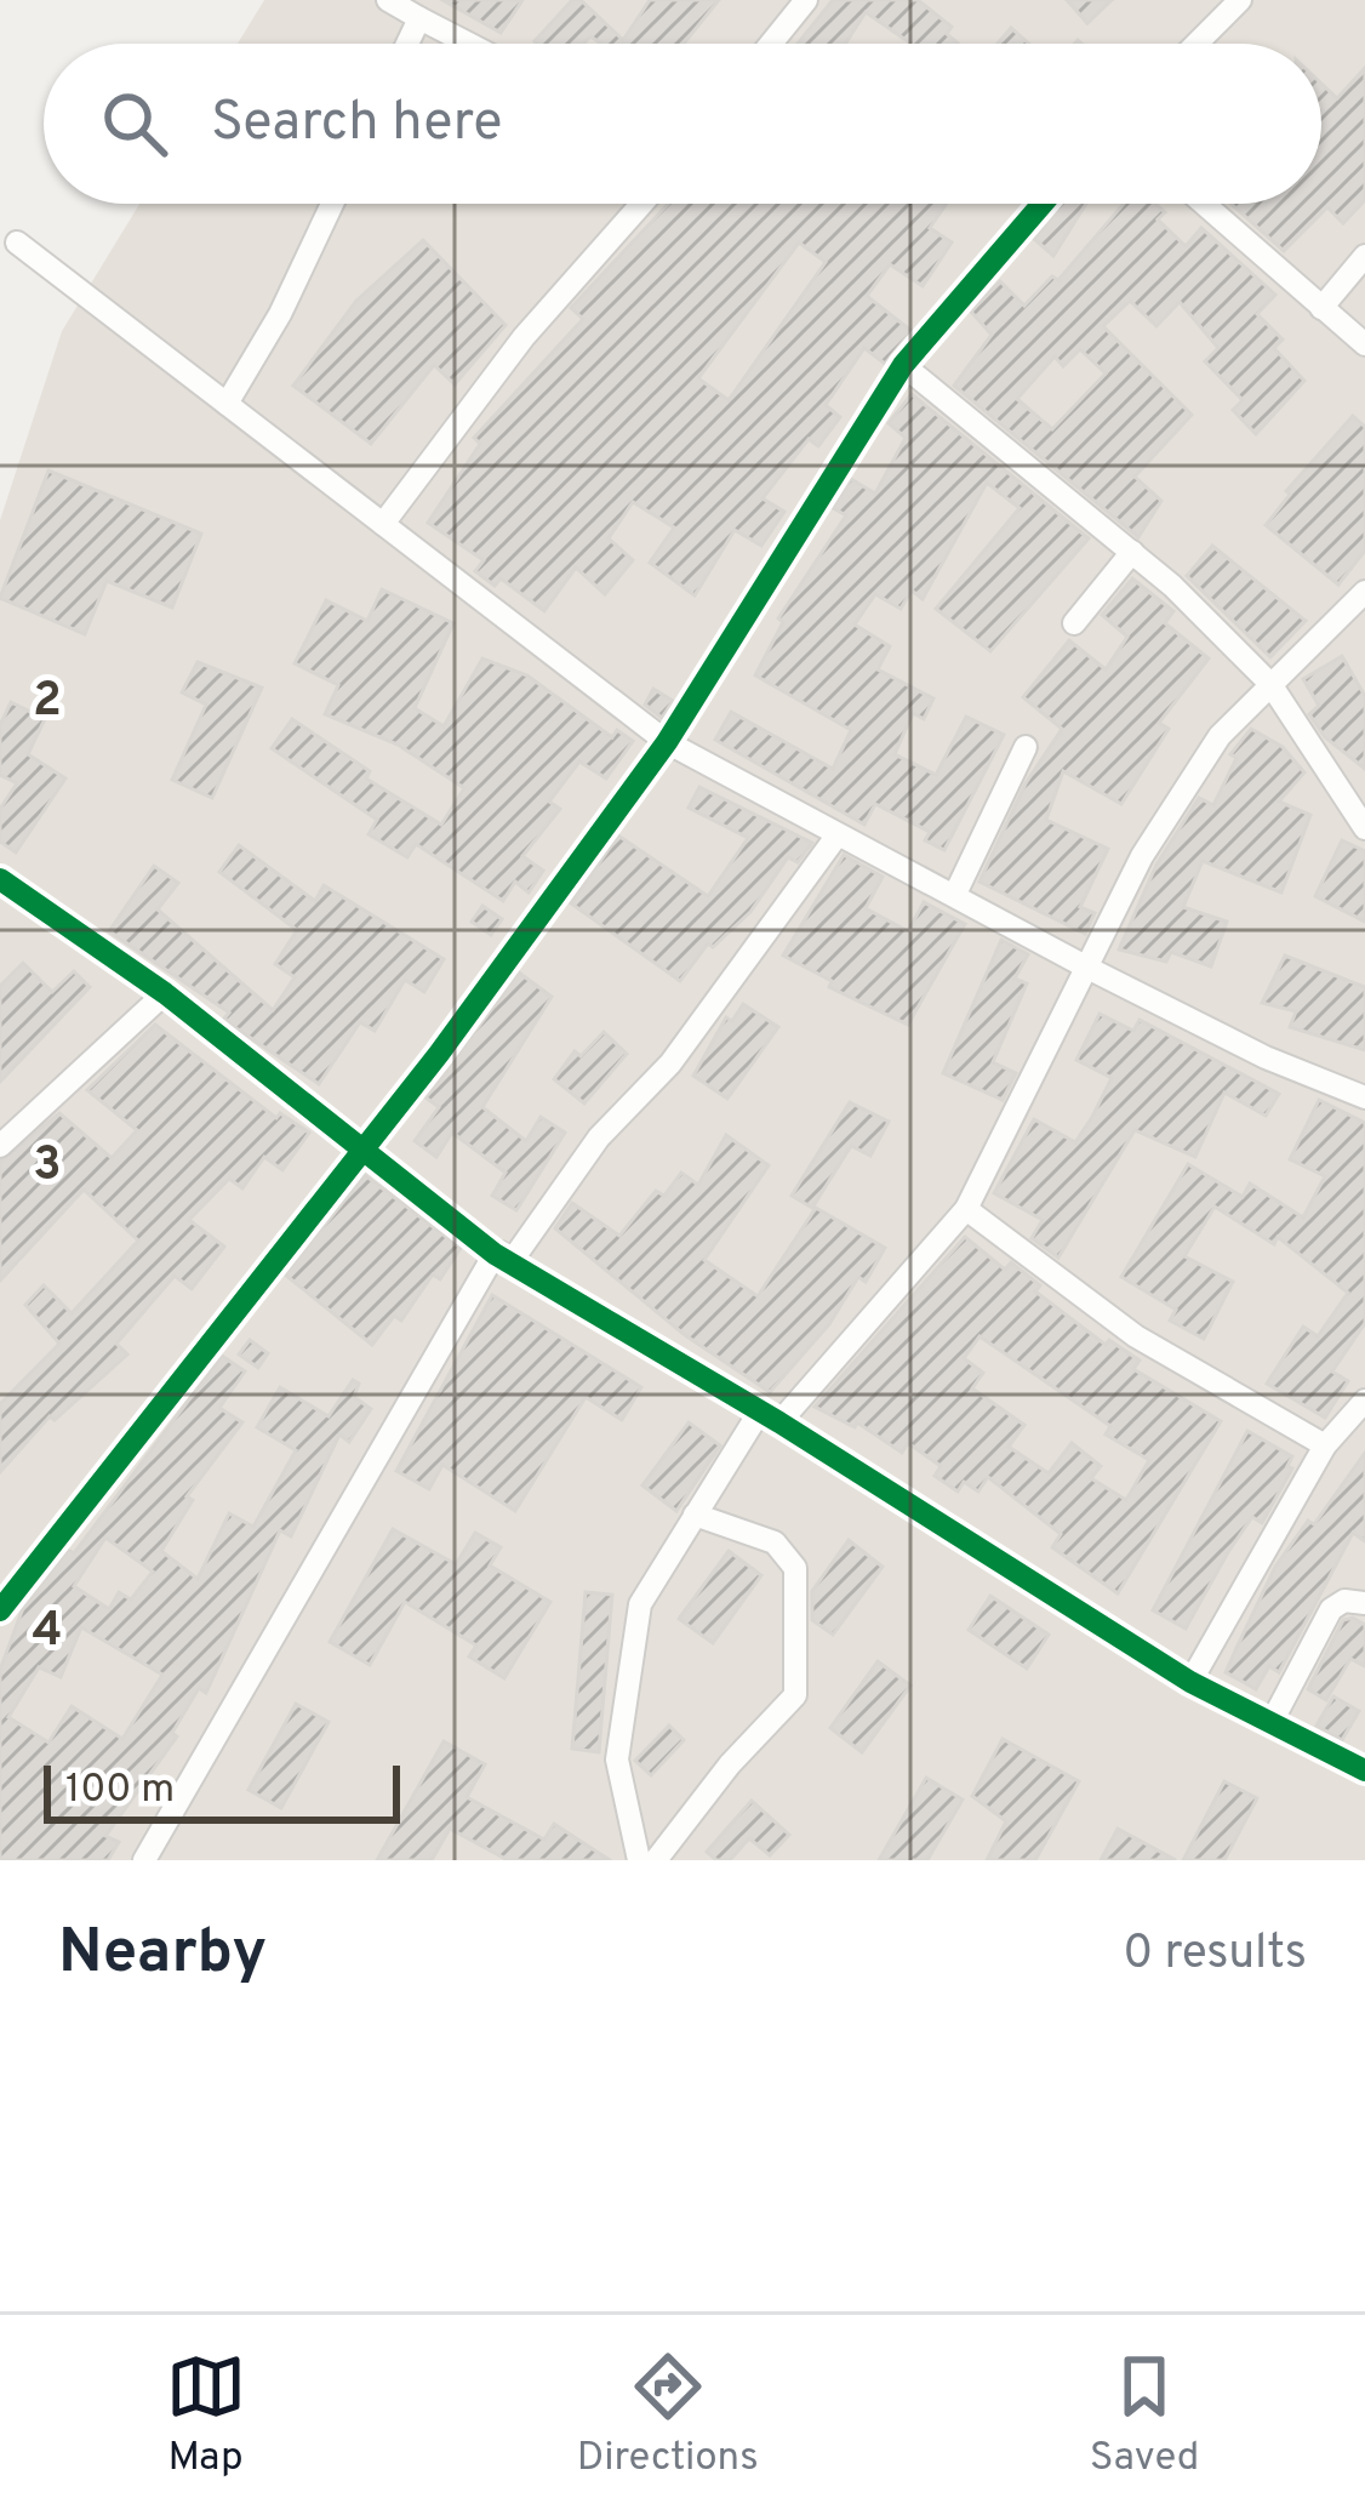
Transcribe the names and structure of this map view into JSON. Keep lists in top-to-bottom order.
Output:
{
  "scale_bar": "100 m",
  "page": {
    "search": "Search here",
    "scale": "100 m",
    "heading": ["Nearby", "0 results"],
    "nav": ["Map", "Directions", "Saved"]
  },
  "grid": {
    "rows": ["2", "3", "4"]
  }
}
